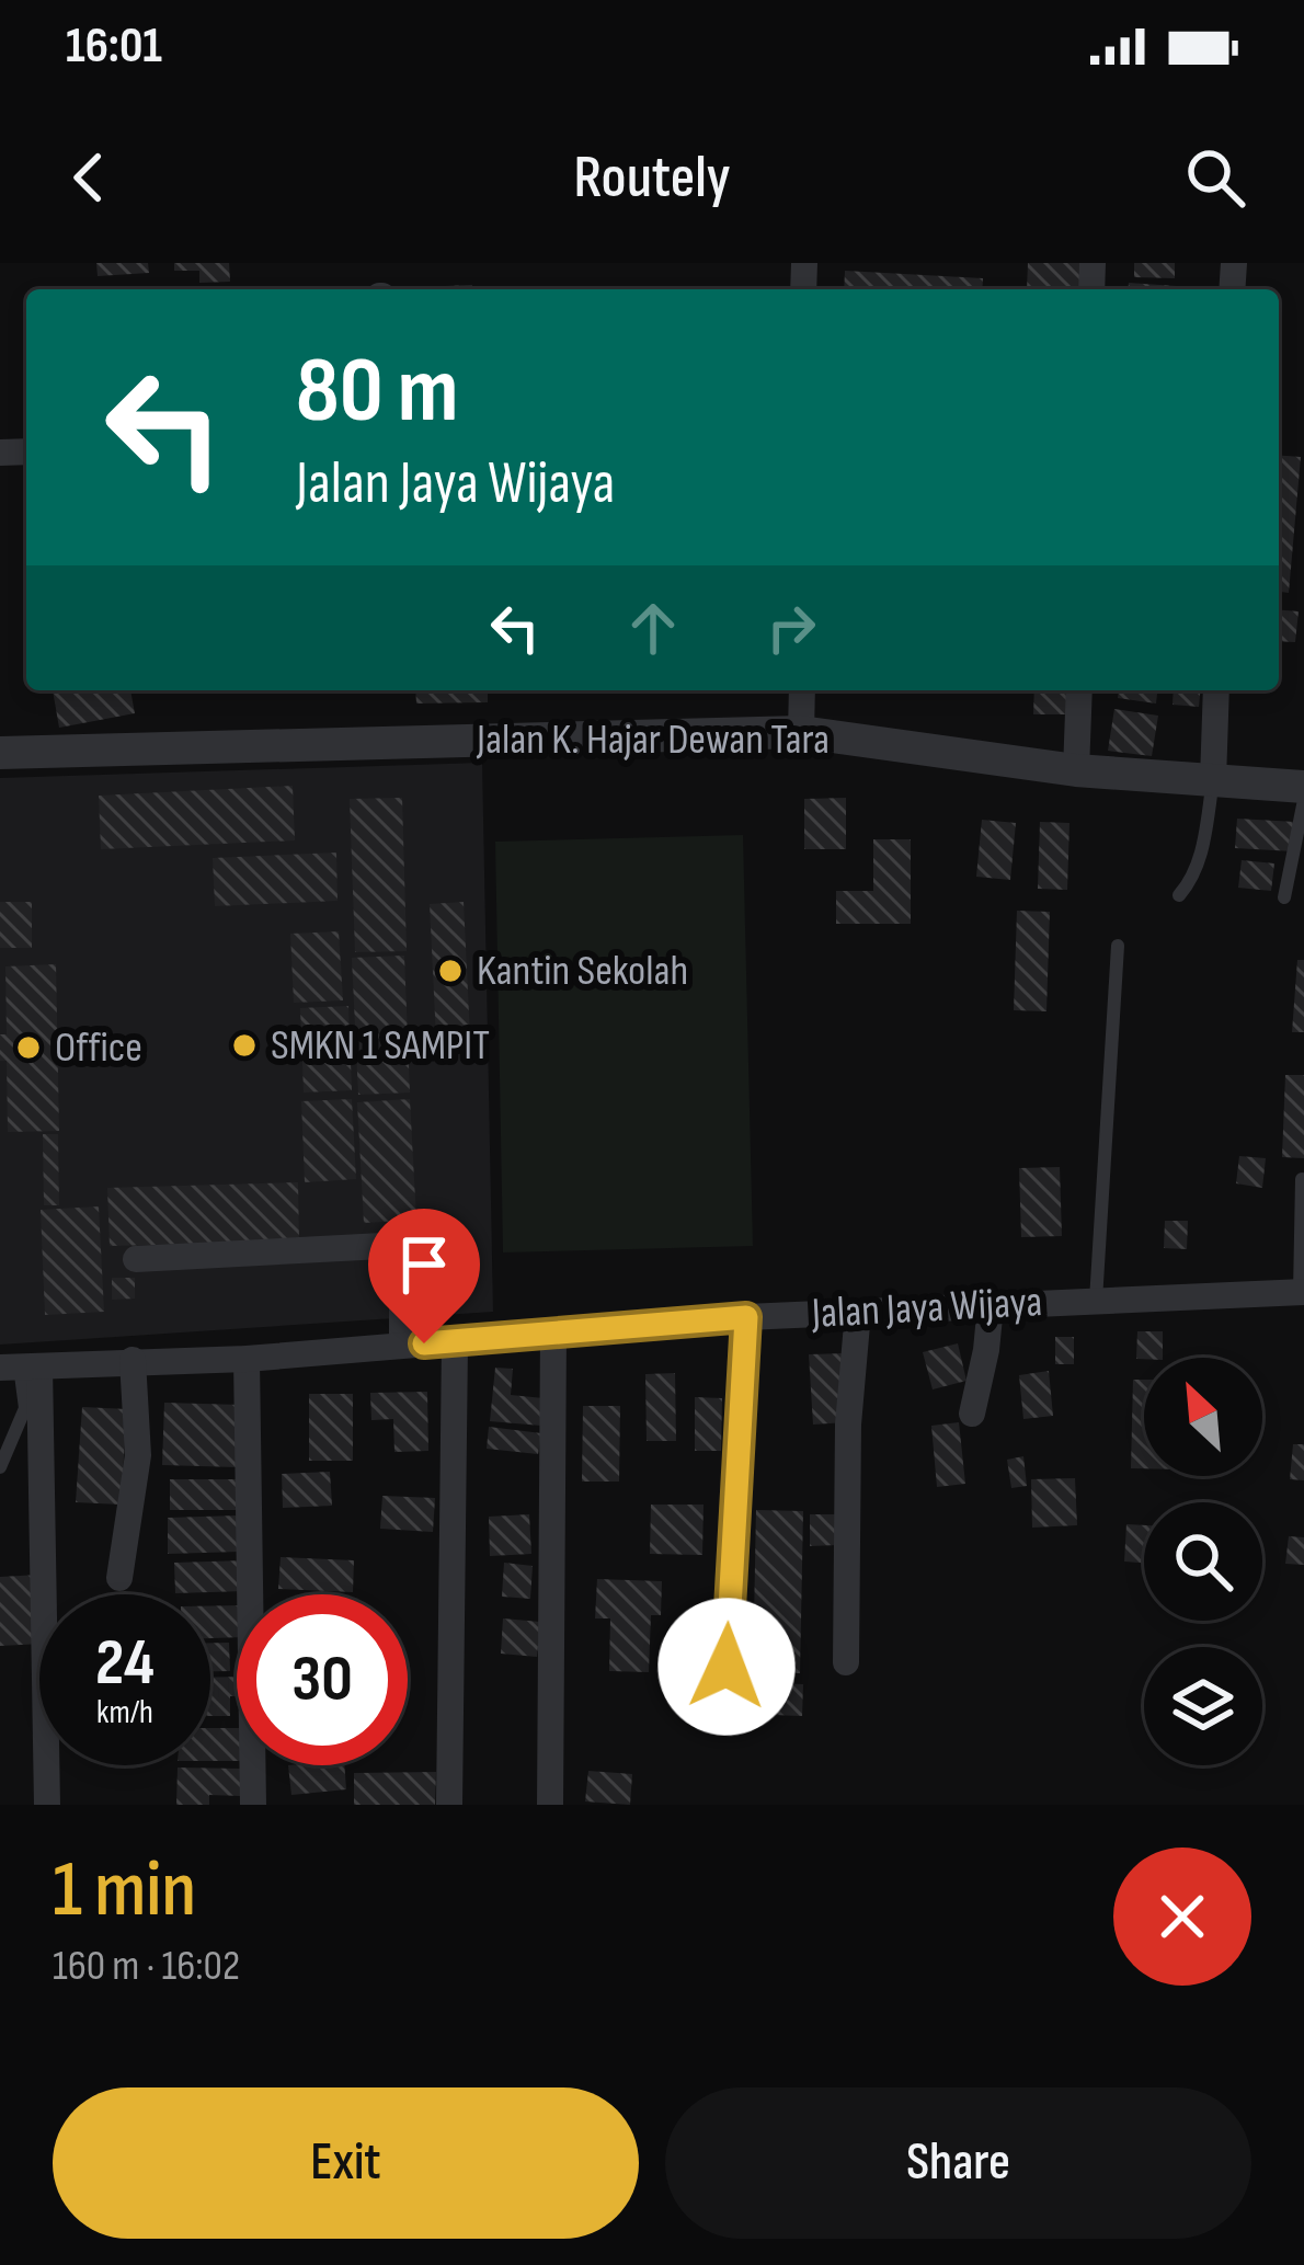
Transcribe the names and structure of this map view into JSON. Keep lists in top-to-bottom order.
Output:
{
  "streets": {
    "street": ["Jalan K. Hajar Dewan Tara", "Jalan Jaya Wijaya"]
  },
  "places": ["Kantin Sekolah", "SMKN 1 SAMPIT", "Office"],
  "north": "top left",
  "page": {
    "status": "16:01",
    "header": "Routely",
    "turn": ["80 m", "Jalan Jaya Wijaya"],
    "speed": "24 km/h",
    "limit": "30",
    "heading": ["1 min", "160 m · 16:02"],
    "buttons": ["Exit", "Share"]
  }
}
